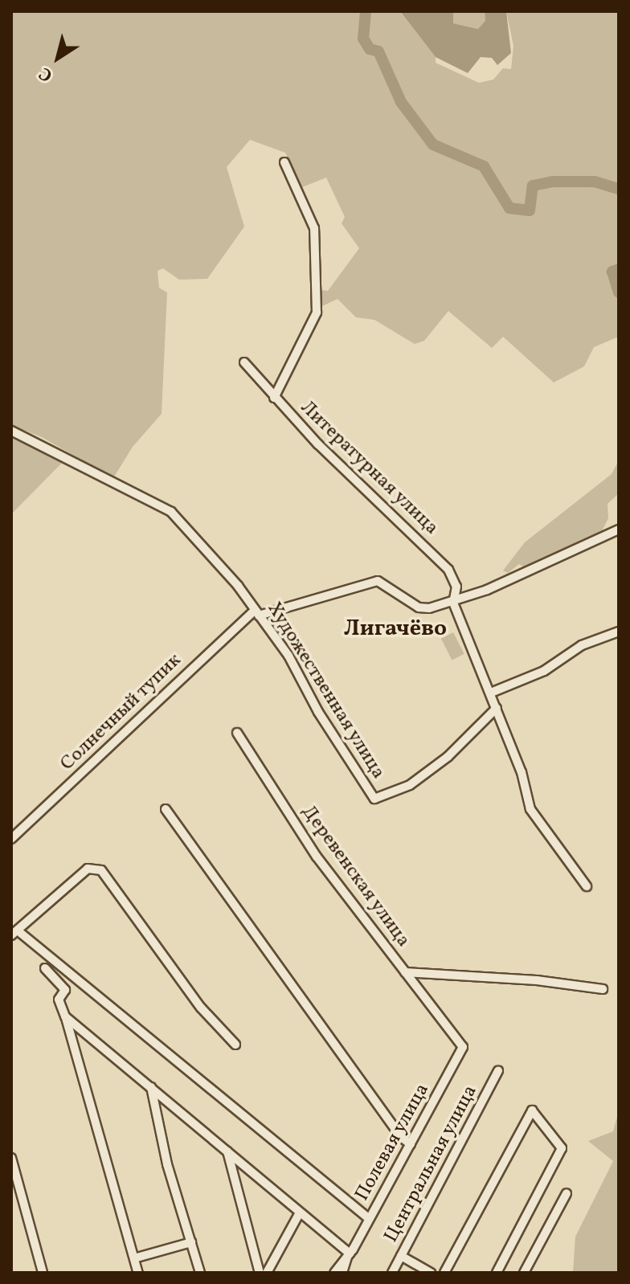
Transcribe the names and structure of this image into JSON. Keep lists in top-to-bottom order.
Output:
{
  "streets": {
    "street": [
      "Литературная улица",
      "Художественная улица",
      "Солнечный тупик",
      "Деревенская улица",
      "Полевая улица",
      "Центральная улица"
    ]
  },
  "crossings": [
    ["Литературная улица", "Художественная улица"],
    ["Художественная улица", "Солнечный тупик"],
    ["Деревенская улица", "Полевая улица"]
  ],
  "districts": ["Лигачёво"],
  "north": "bottom left"
}
